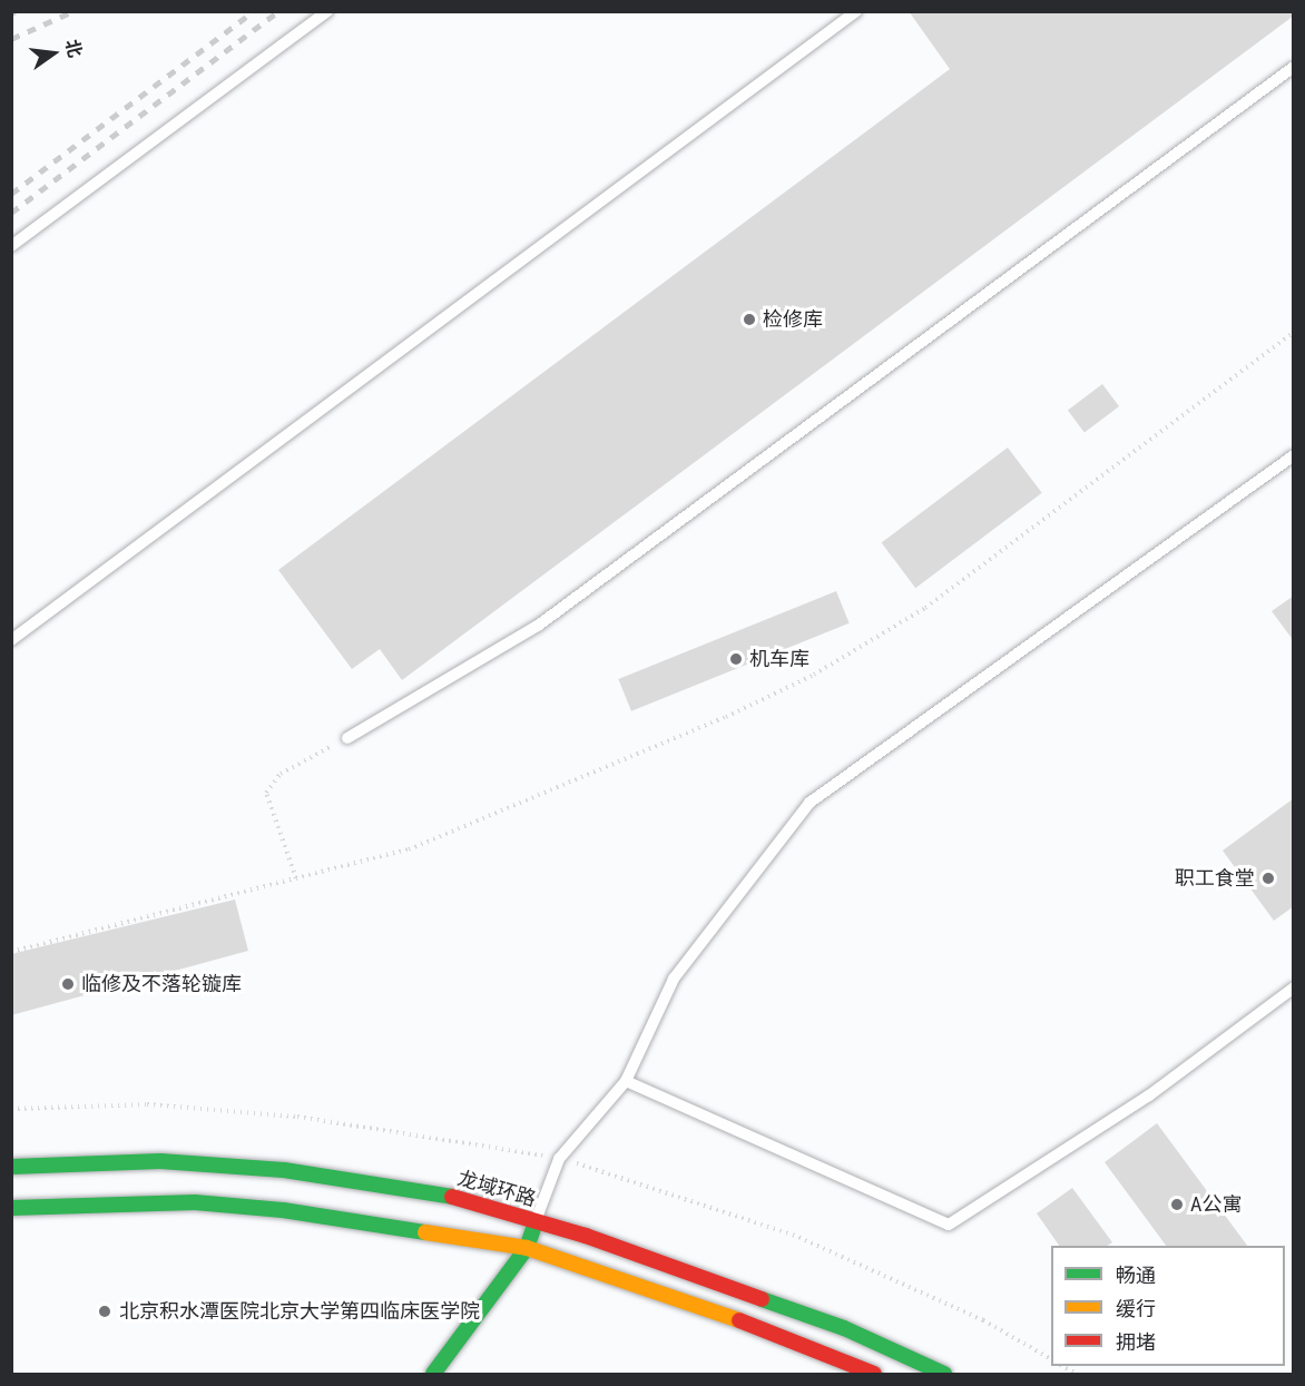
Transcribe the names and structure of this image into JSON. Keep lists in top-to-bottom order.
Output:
{
  "streets": {
    "main road": ["龙域环路"]
  },
  "places": [
    "检修库",
    "机车库",
    "职工食堂",
    "临修及不落轮镟库",
    "A公寓",
    "北京积水潭医院北京大学第四临床医学院"
  ],
  "legend": ["畅通", "缓行", "拥堵"],
  "north": "right"
}
